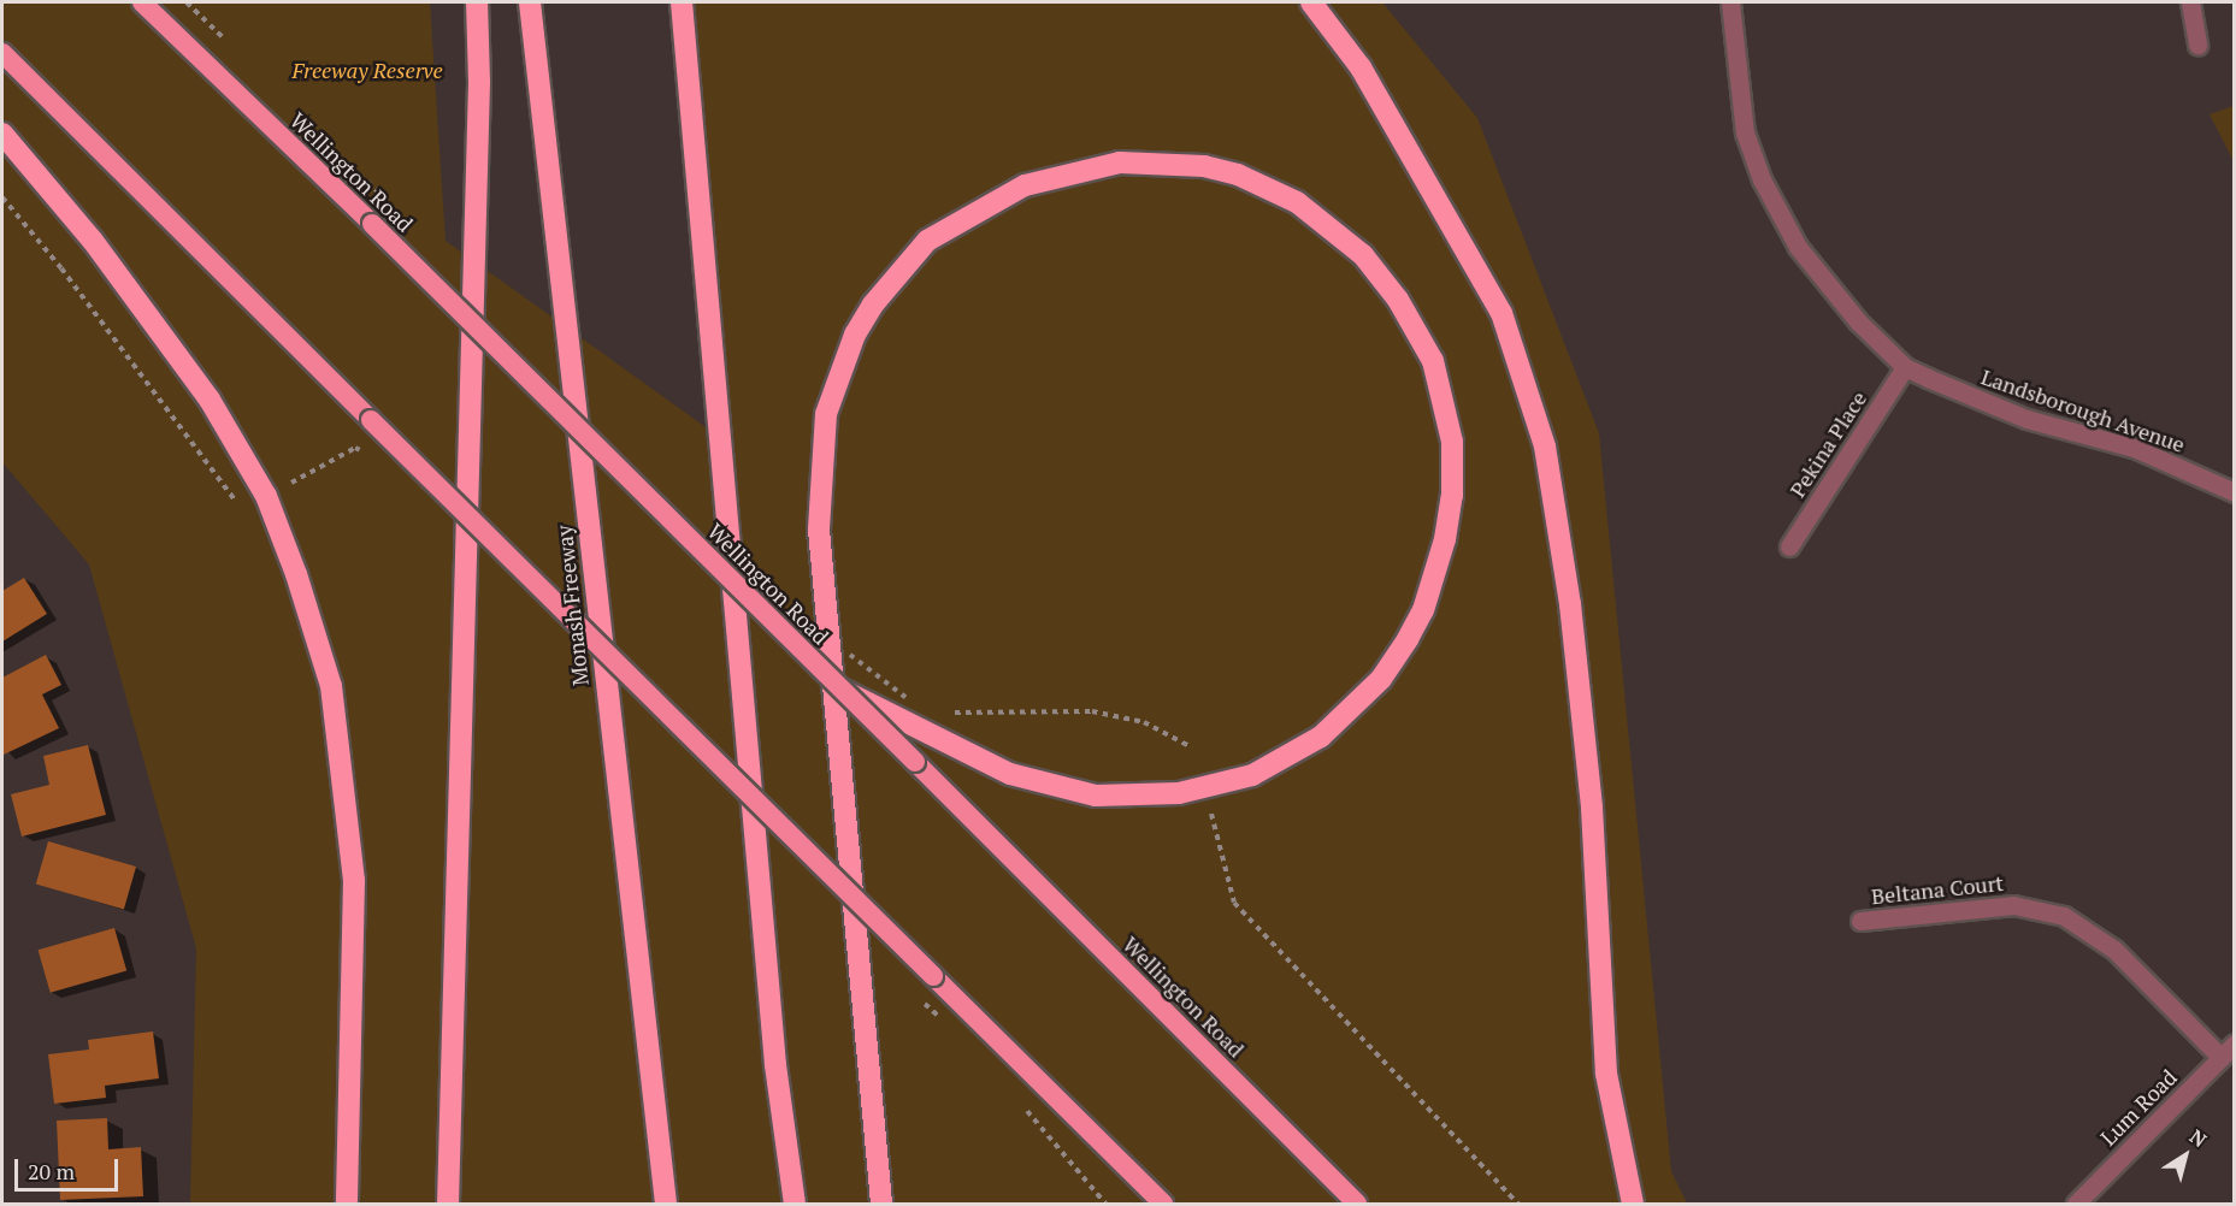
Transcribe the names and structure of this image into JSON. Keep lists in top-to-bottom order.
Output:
{
  "streets": {
    "highway": ["Wellington Road", "Monash Freeway"],
    "street": [
      "Landsborough Avenue",
      "Pekina Place",
      "Beltana Court",
      "Lum Road"
    ]
  },
  "crossings": [
    ["Landsborough Avenue", "Pekina Place"],
    ["Beltana Court", "Lum Road"]
  ],
  "parks": ["Freeway Reserve"],
  "scale_bar": "20 m",
  "north": "top right"
}
